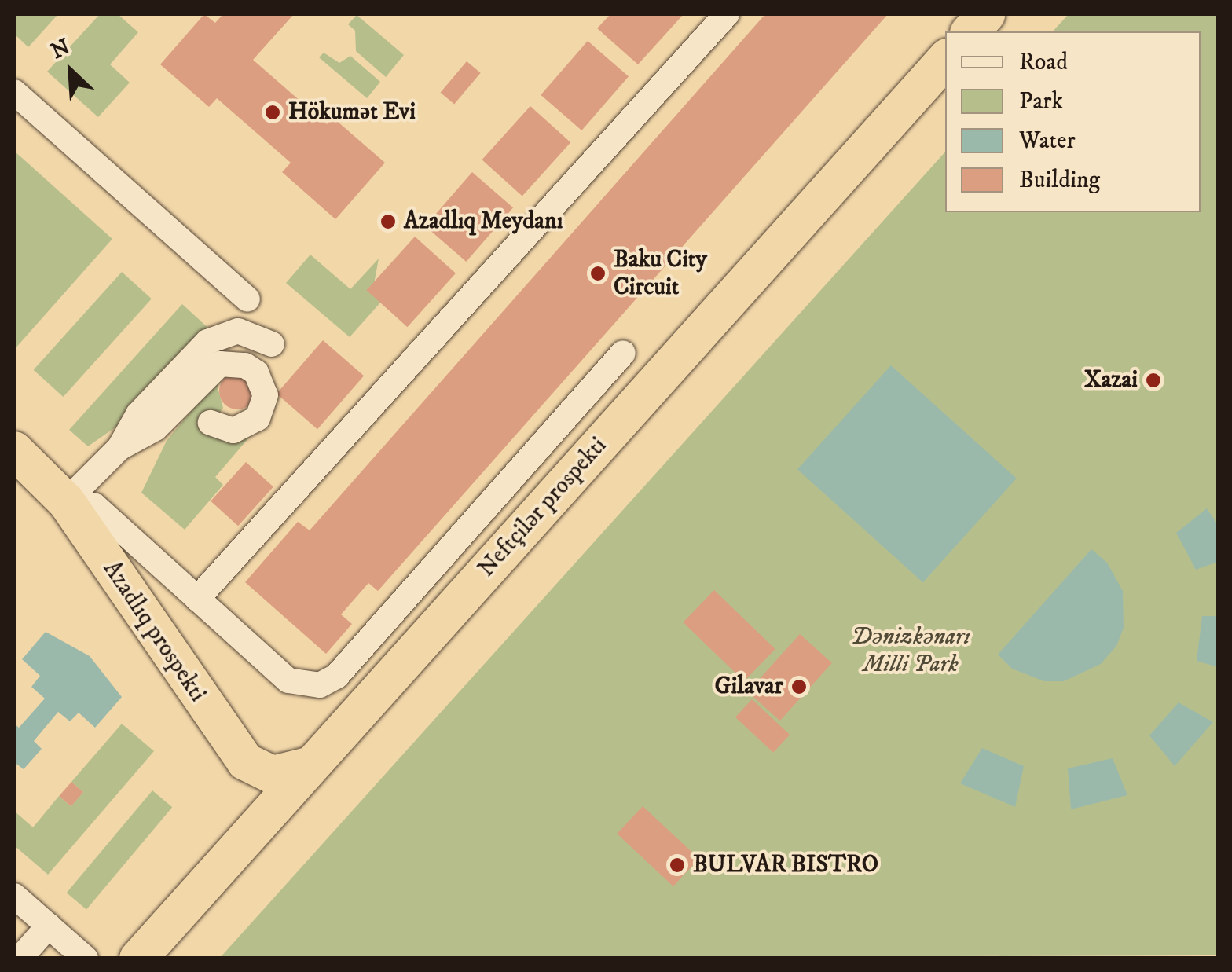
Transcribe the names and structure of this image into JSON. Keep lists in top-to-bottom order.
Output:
{
  "streets": {
    "highway": ["Neftçilər prospekti", "Azadlıq prospekti"]
  },
  "crossings": [
    ["Neftçilər prospekti", "Azadlıq prospekti"]
  ],
  "parks": ["Dənizkənarı Milli Park"],
  "places": [
    "Hökumət Evi",
    "Azadlıq Meydanı",
    "Baku City Circuit",
    "Xazai",
    "Gilavar",
    "BULVAR BISTRO"
  ],
  "legend": [
    "Road",
    "Park",
    "Water",
    "Building"
  ],
  "north": "top left"
}
